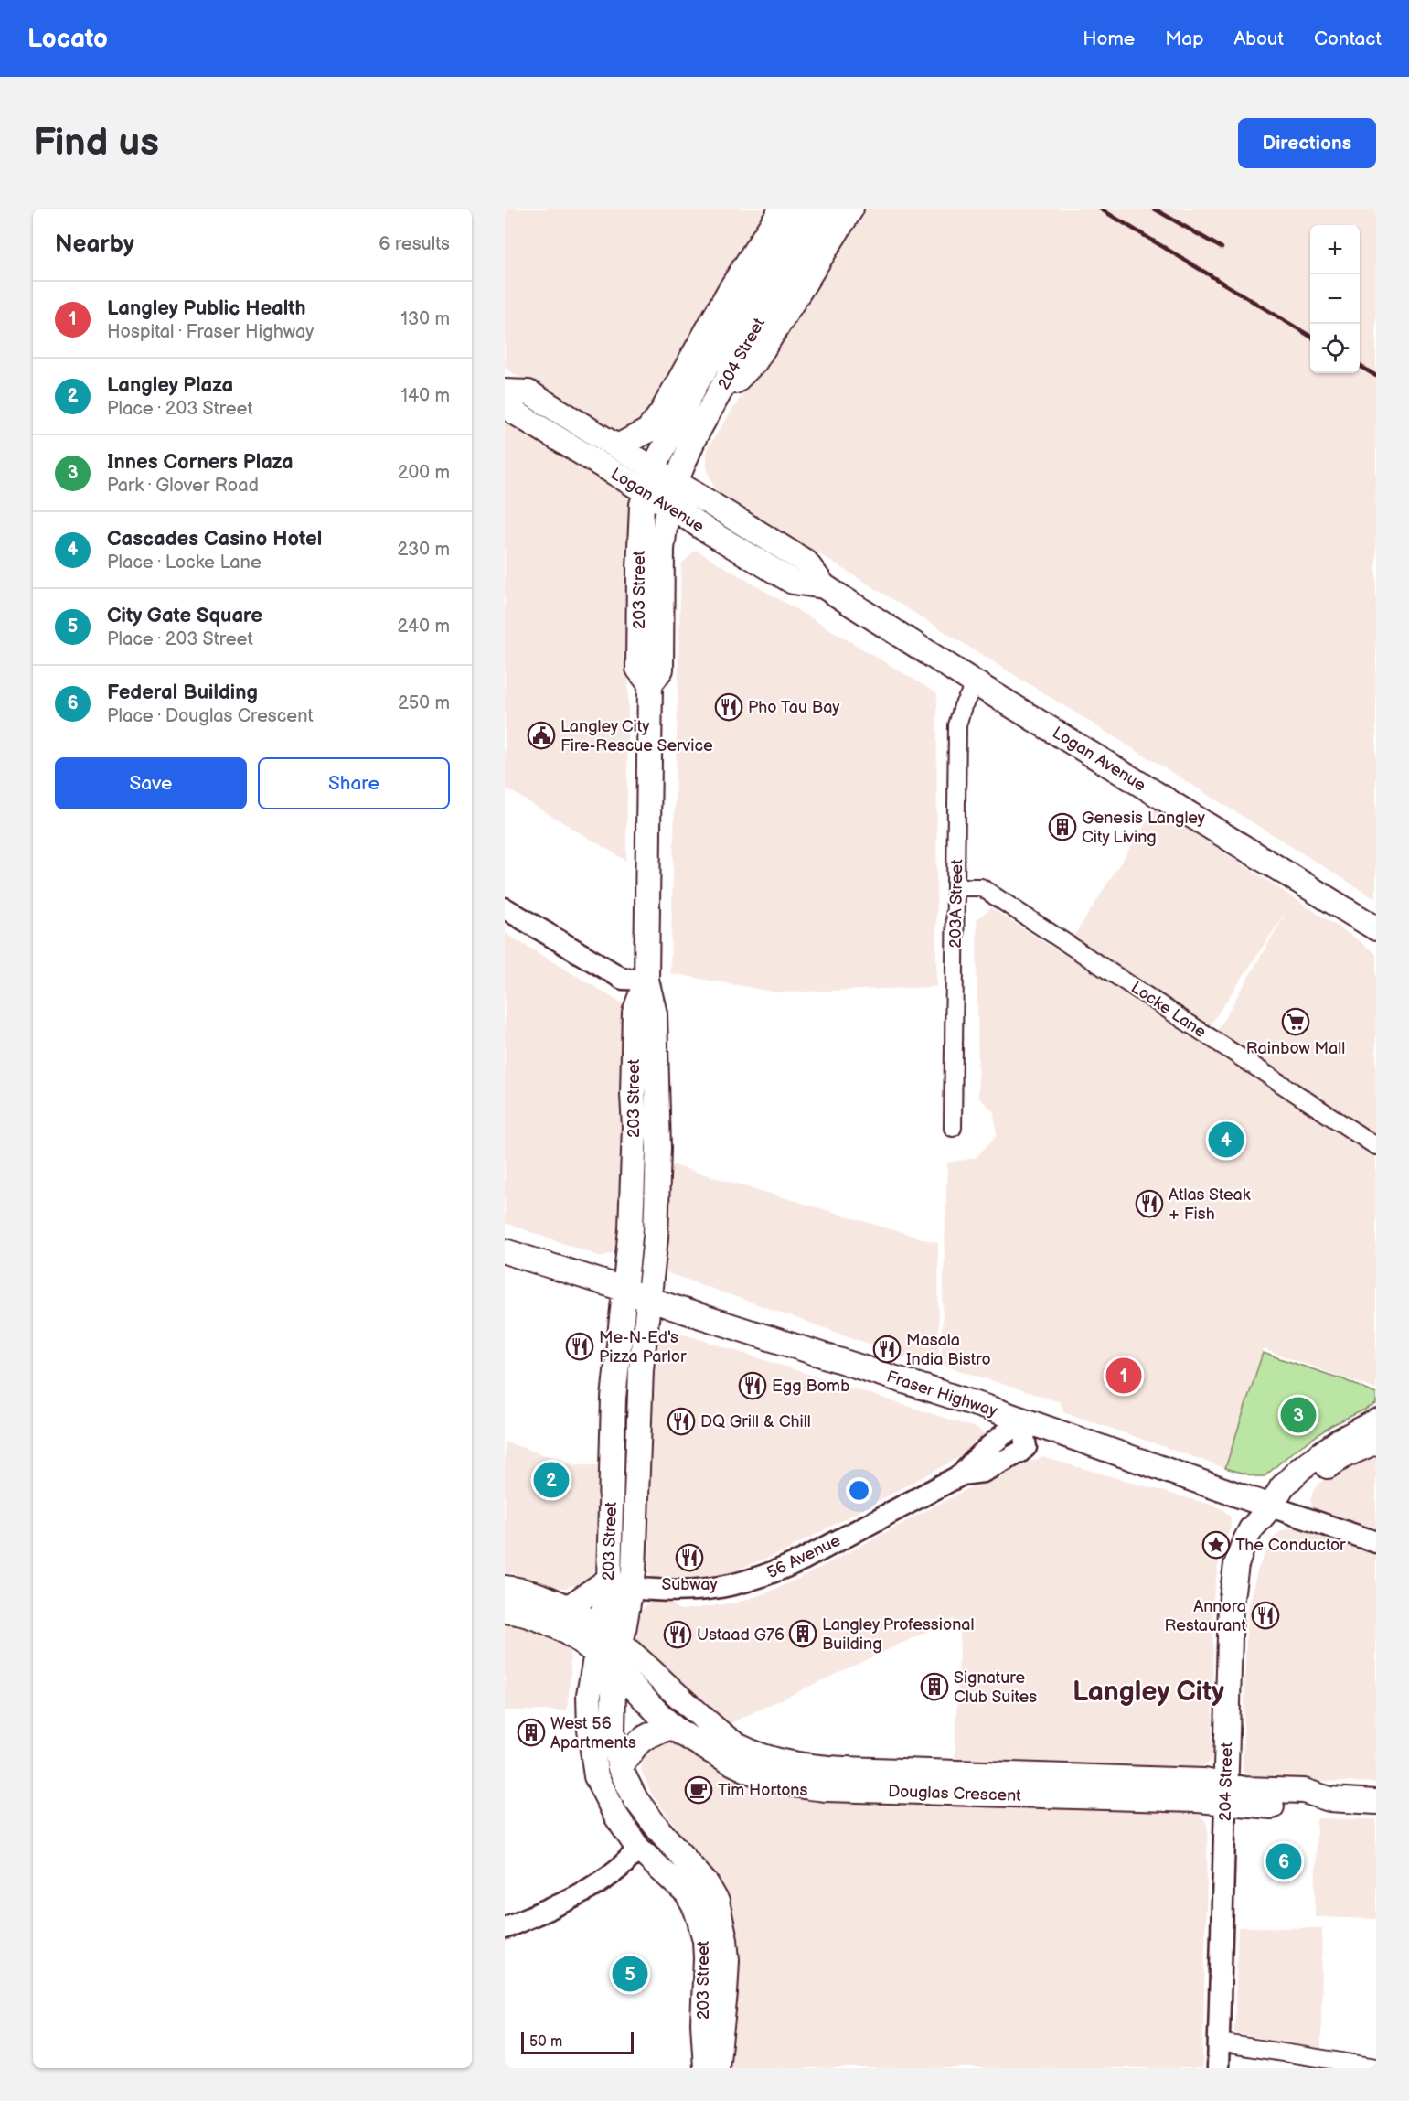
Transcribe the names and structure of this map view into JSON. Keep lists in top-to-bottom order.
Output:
{
  "streets": {
    "main road": [
      "204 Street",
      "Logan Avenue",
      "203 Street",
      "Fraser Highway",
      "Douglas Crescent"
    ],
    "street": ["203A Street", "Locke Lane", "56 Avenue"]
  },
  "crossings": [
    ["204 Street", "Logan Avenue"],
    ["204 Street", "203 Street"],
    ["204 Street", "Fraser Highway"],
    ["204 Street", "Douglas Crescent"],
    ["Logan Avenue", "203 Street"],
    ["Logan Avenue", "203A Street"],
    ["203 Street", "Fraser Highway"],
    ["203 Street", "56 Avenue"],
    ["203 Street", "Douglas Crescent"],
    ["203A Street", "Locke Lane"],
    ["Fraser Highway", "56 Avenue"]
  ],
  "districts": ["Langley City"],
  "places": {
    "restaurant": [
      "Pho Tau Bay",
      "Atlas Steak + Fish",
      "Me-N-Ed's Pizza Parlor",
      "Masala India Bistro",
      "Egg Bomb",
      "DQ Grill & Chill",
      "Subway",
      "Annora Restaurant",
      "Ustaad G76"
    ],
    "public building": ["Langley City Fire-Rescue Service"],
    "building": [
      "Genesis Langley City Living",
      "Langley Professional Building",
      "Signature Club Suites",
      "West 56 Apartments"
    ],
    "supermarket": ["Rainbow Mall"],
    "place": ["The Conductor"],
    "cafe": ["Tim Hortons"]
  },
  "scale_bar": "50 m",
  "page": {
    "header": "Locato",
    "nav": [
      "Home",
      "Map",
      "About",
      "Contact"
    ],
    "buttons": [
      "Directions",
      ["Save", "Share"]
    ],
    "title": "Find us",
    "heading": ["Nearby", "6 results"],
    "map_buttons": ["+", "−"],
    "list": [
      {
        "mark": "1",
        "name": "Langley Public Health",
        "note": "Hospital · Fraser Highway",
        "value": "130 m"
      },
      {
        "mark": "2",
        "name": "Langley Plaza",
        "note": "Place · 203 Street",
        "value": "140 m"
      },
      {
        "mark": "3",
        "name": "Innes Corners Plaza",
        "note": "Park · Glover Road",
        "value": "200 m"
      },
      {
        "mark": "4",
        "name": "Cascades Casino Hotel",
        "note": "Place · Locke Lane",
        "value": "230 m"
      },
      {
        "mark": "5",
        "name": "City Gate Square",
        "note": "Place · 203 Street",
        "value": "240 m"
      },
      {
        "mark": "6",
        "name": "Federal Building",
        "note": "Place · Douglas Crescent",
        "value": "250 m"
      }
    ],
    "pins": [
      "4",
      "1",
      "3",
      "2",
      "6",
      "5"
    ],
    "scale": "50 m"
  }
}
